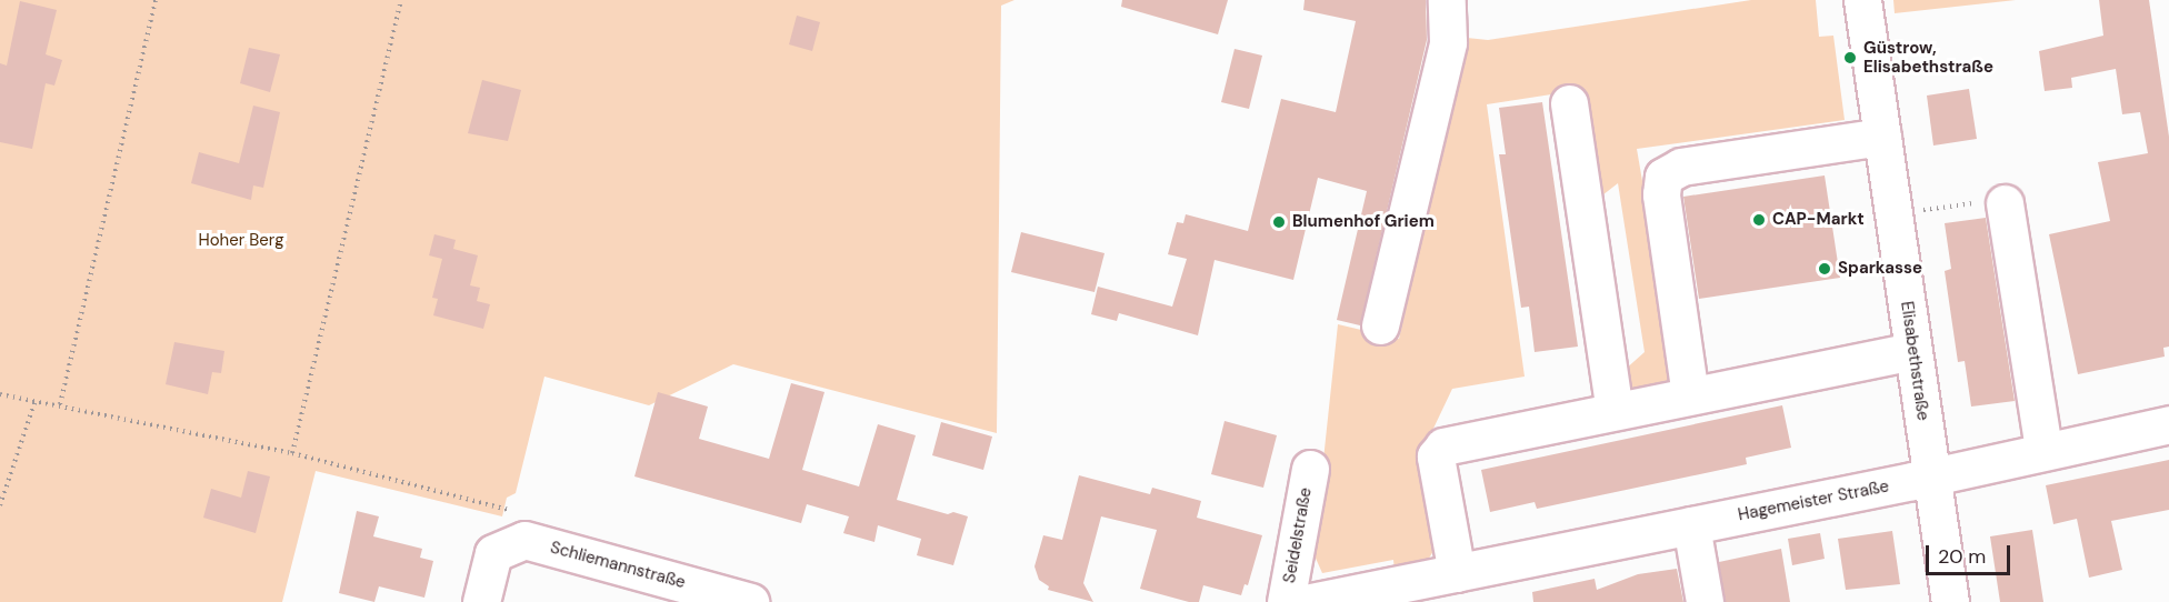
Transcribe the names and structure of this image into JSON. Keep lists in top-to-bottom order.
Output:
{
  "streets": {
    "street": [
      "Elisabethstraße",
      "Hagemeister Straße",
      "Seidelstraße",
      "Schliemannstraße"
    ]
  },
  "crossings": [
    ["Elisabethstraße", "Hagemeister Straße"]
  ],
  "parks": ["Hoher Berg"],
  "places": [
    "Güstrow, Elisabethstraße",
    "CAP-Markt",
    "Blumenhof Griem",
    "Sparkasse"
  ],
  "scale_bar": "20 m"
}
